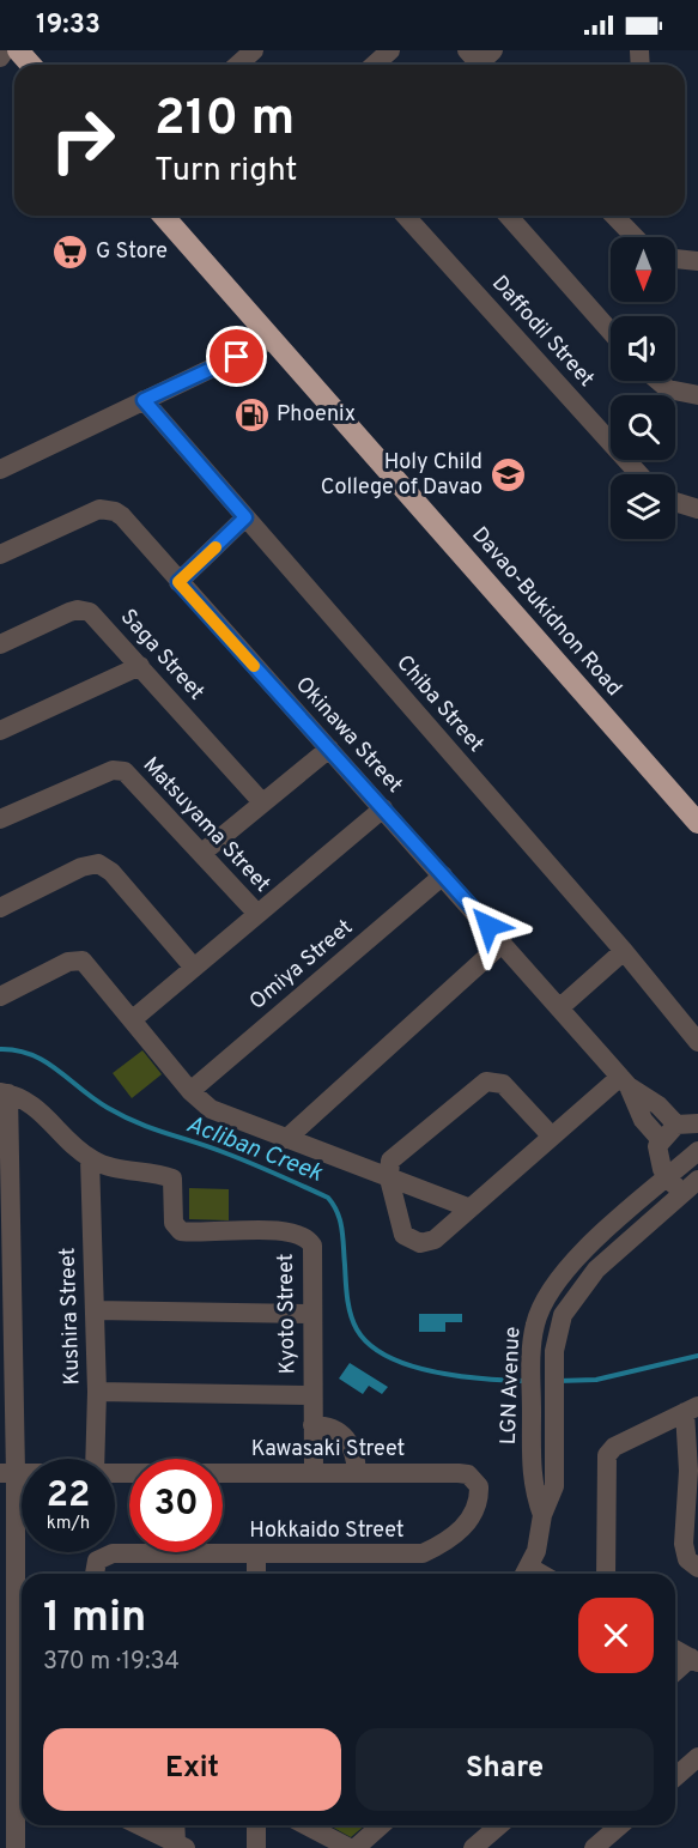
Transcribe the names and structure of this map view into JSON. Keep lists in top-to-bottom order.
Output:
{
  "streets": {
    "highway": ["Davao-Bukidnon Road"],
    "street": [
      "Daffodil Street",
      "Saga Street",
      "Chiba Street",
      "Okinawa Street",
      "Matsuyama Street",
      "Omiya Street",
      "Kyoto Street",
      "Kushira Street",
      "LGN Avenue",
      "Kawasaki Street",
      "Hokkaido Street"
    ]
  },
  "crossings": [
    ["Okinawa Street", "Omiya Street"],
    ["Kyoto Street", "Kushira Street"],
    ["Kyoto Street", "Kawasaki Street"],
    ["Kawasaki Street", "Hokkaido Street"]
  ],
  "water": ["Acliban Creek"],
  "places": {
    "supermarket": ["G Store"],
    "fuel station": ["Phoenix"],
    "school or university": ["Holy Child College of Davao"]
  },
  "north": "bottom",
  "page": {
    "status": "19:33",
    "turn": ["210 m", "Turn right"],
    "speed": "22 km/h",
    "limit": "30",
    "heading": ["1 min", "370 m · 19:34"],
    "buttons": ["Exit", "Share"]
  }
}
